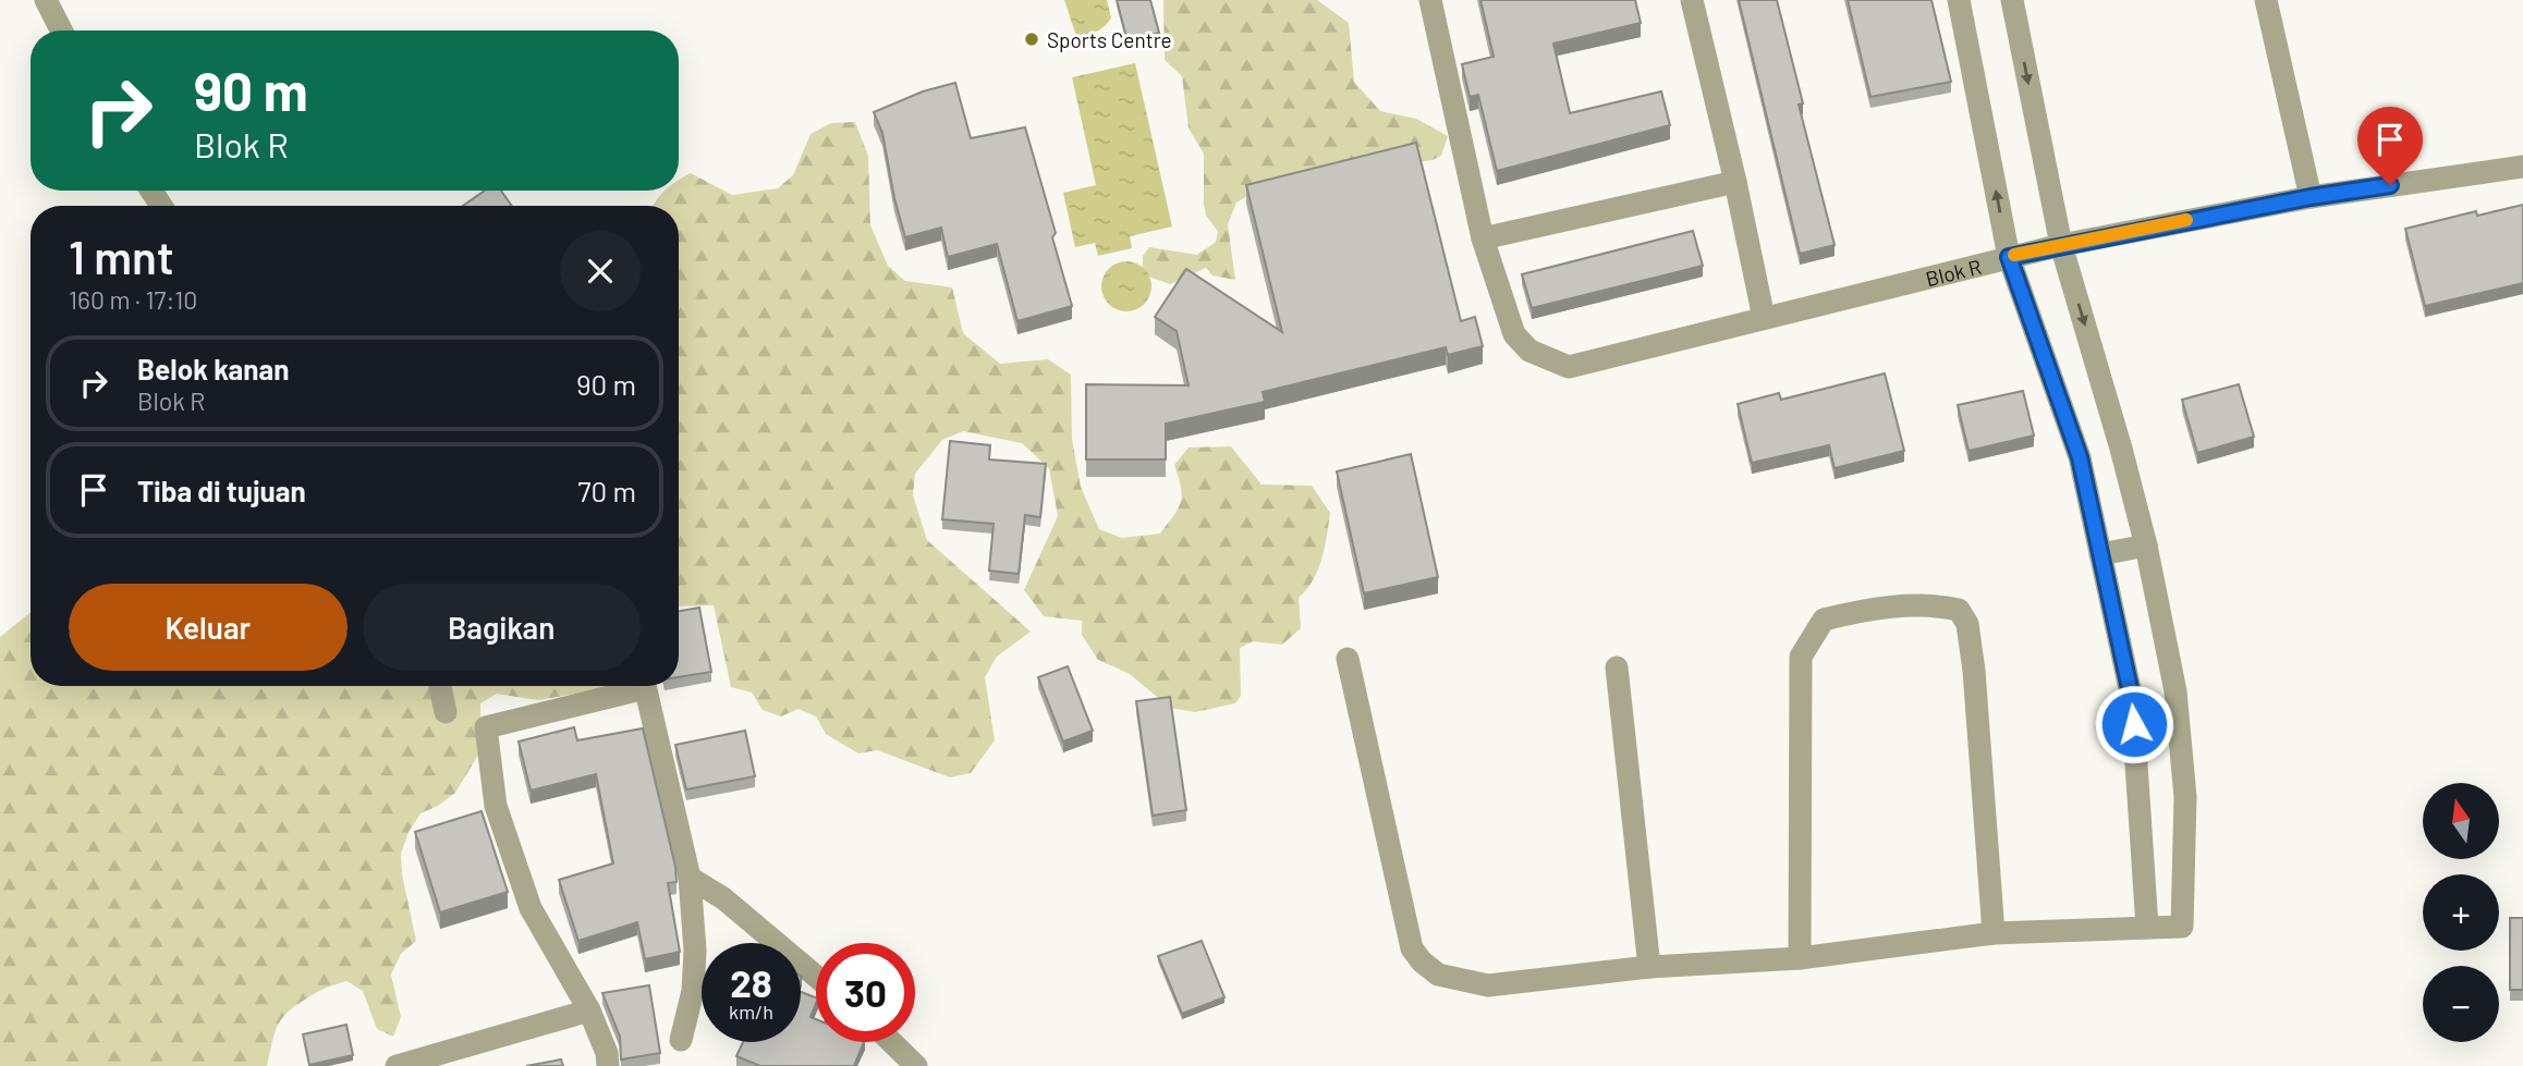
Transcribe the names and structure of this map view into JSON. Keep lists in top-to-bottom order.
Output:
{
  "streets": {
    "street": ["Blok R"]
  },
  "places": ["Sports Centre"],
  "north": "top",
  "page": {
    "turn": ["90 m", "Blok R"],
    "heading": ["1 mnt", "160 m · 17:10"],
    "list": [
      {
        "name": "Belok kanan",
        "note": "Blok R",
        "value": "90 m"
      },
      {
        "name": "Tiba di tujuan",
        "value": "70 m"
      }
    ],
    "buttons": ["Keluar", "Bagikan"],
    "map_buttons": ["+", "−"],
    "speed": "28 km/h",
    "limit": "30"
  }
}
